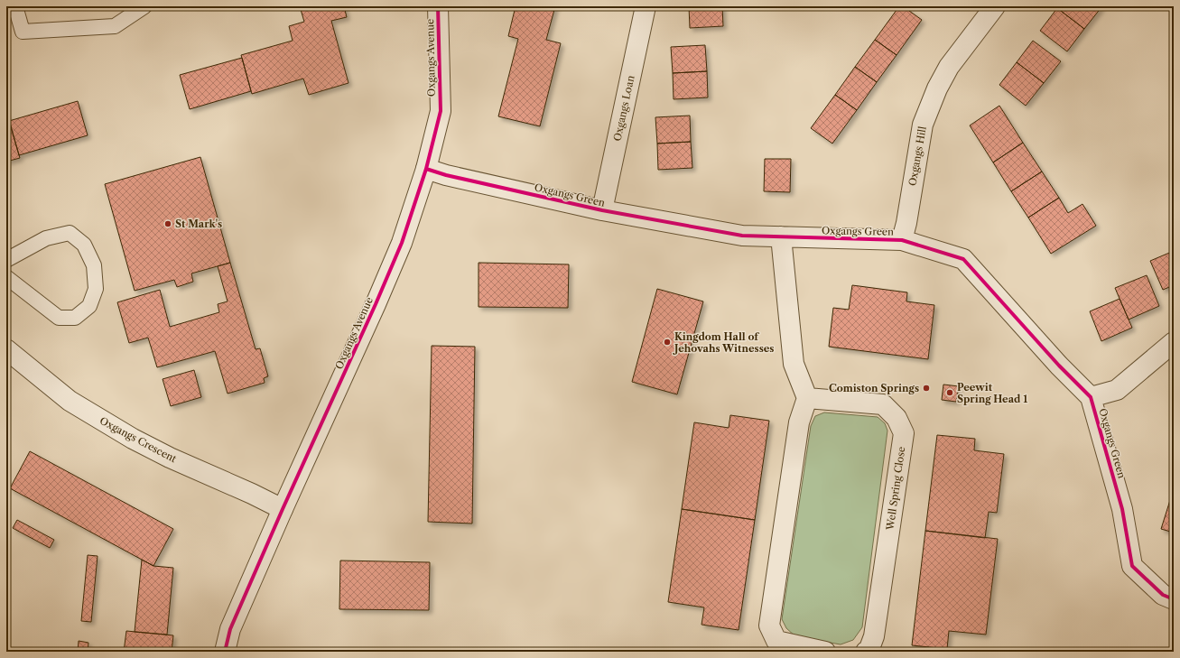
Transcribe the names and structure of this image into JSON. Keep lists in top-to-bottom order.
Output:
{
  "streets": {
    "street": [
      "Oxgangs Avenue",
      "Oxgangs Loan",
      "Oxgangs Hill",
      "Oxgangs Green",
      "Oxgangs Crescent",
      "Well Spring Close"
    ]
  },
  "crossings": [
    ["Oxgangs Avenue", "Oxgangs Green"],
    ["Oxgangs Avenue", "Oxgangs Crescent"],
    ["Oxgangs Loan", "Oxgangs Green"],
    ["Oxgangs Hill", "Oxgangs Green"]
  ],
  "places": [
    "St Mark's",
    "Kingdom Hall of Jehovahs Witnesses",
    "Comiston Springs",
    "Peewit Spring Head 1"
  ]
}
